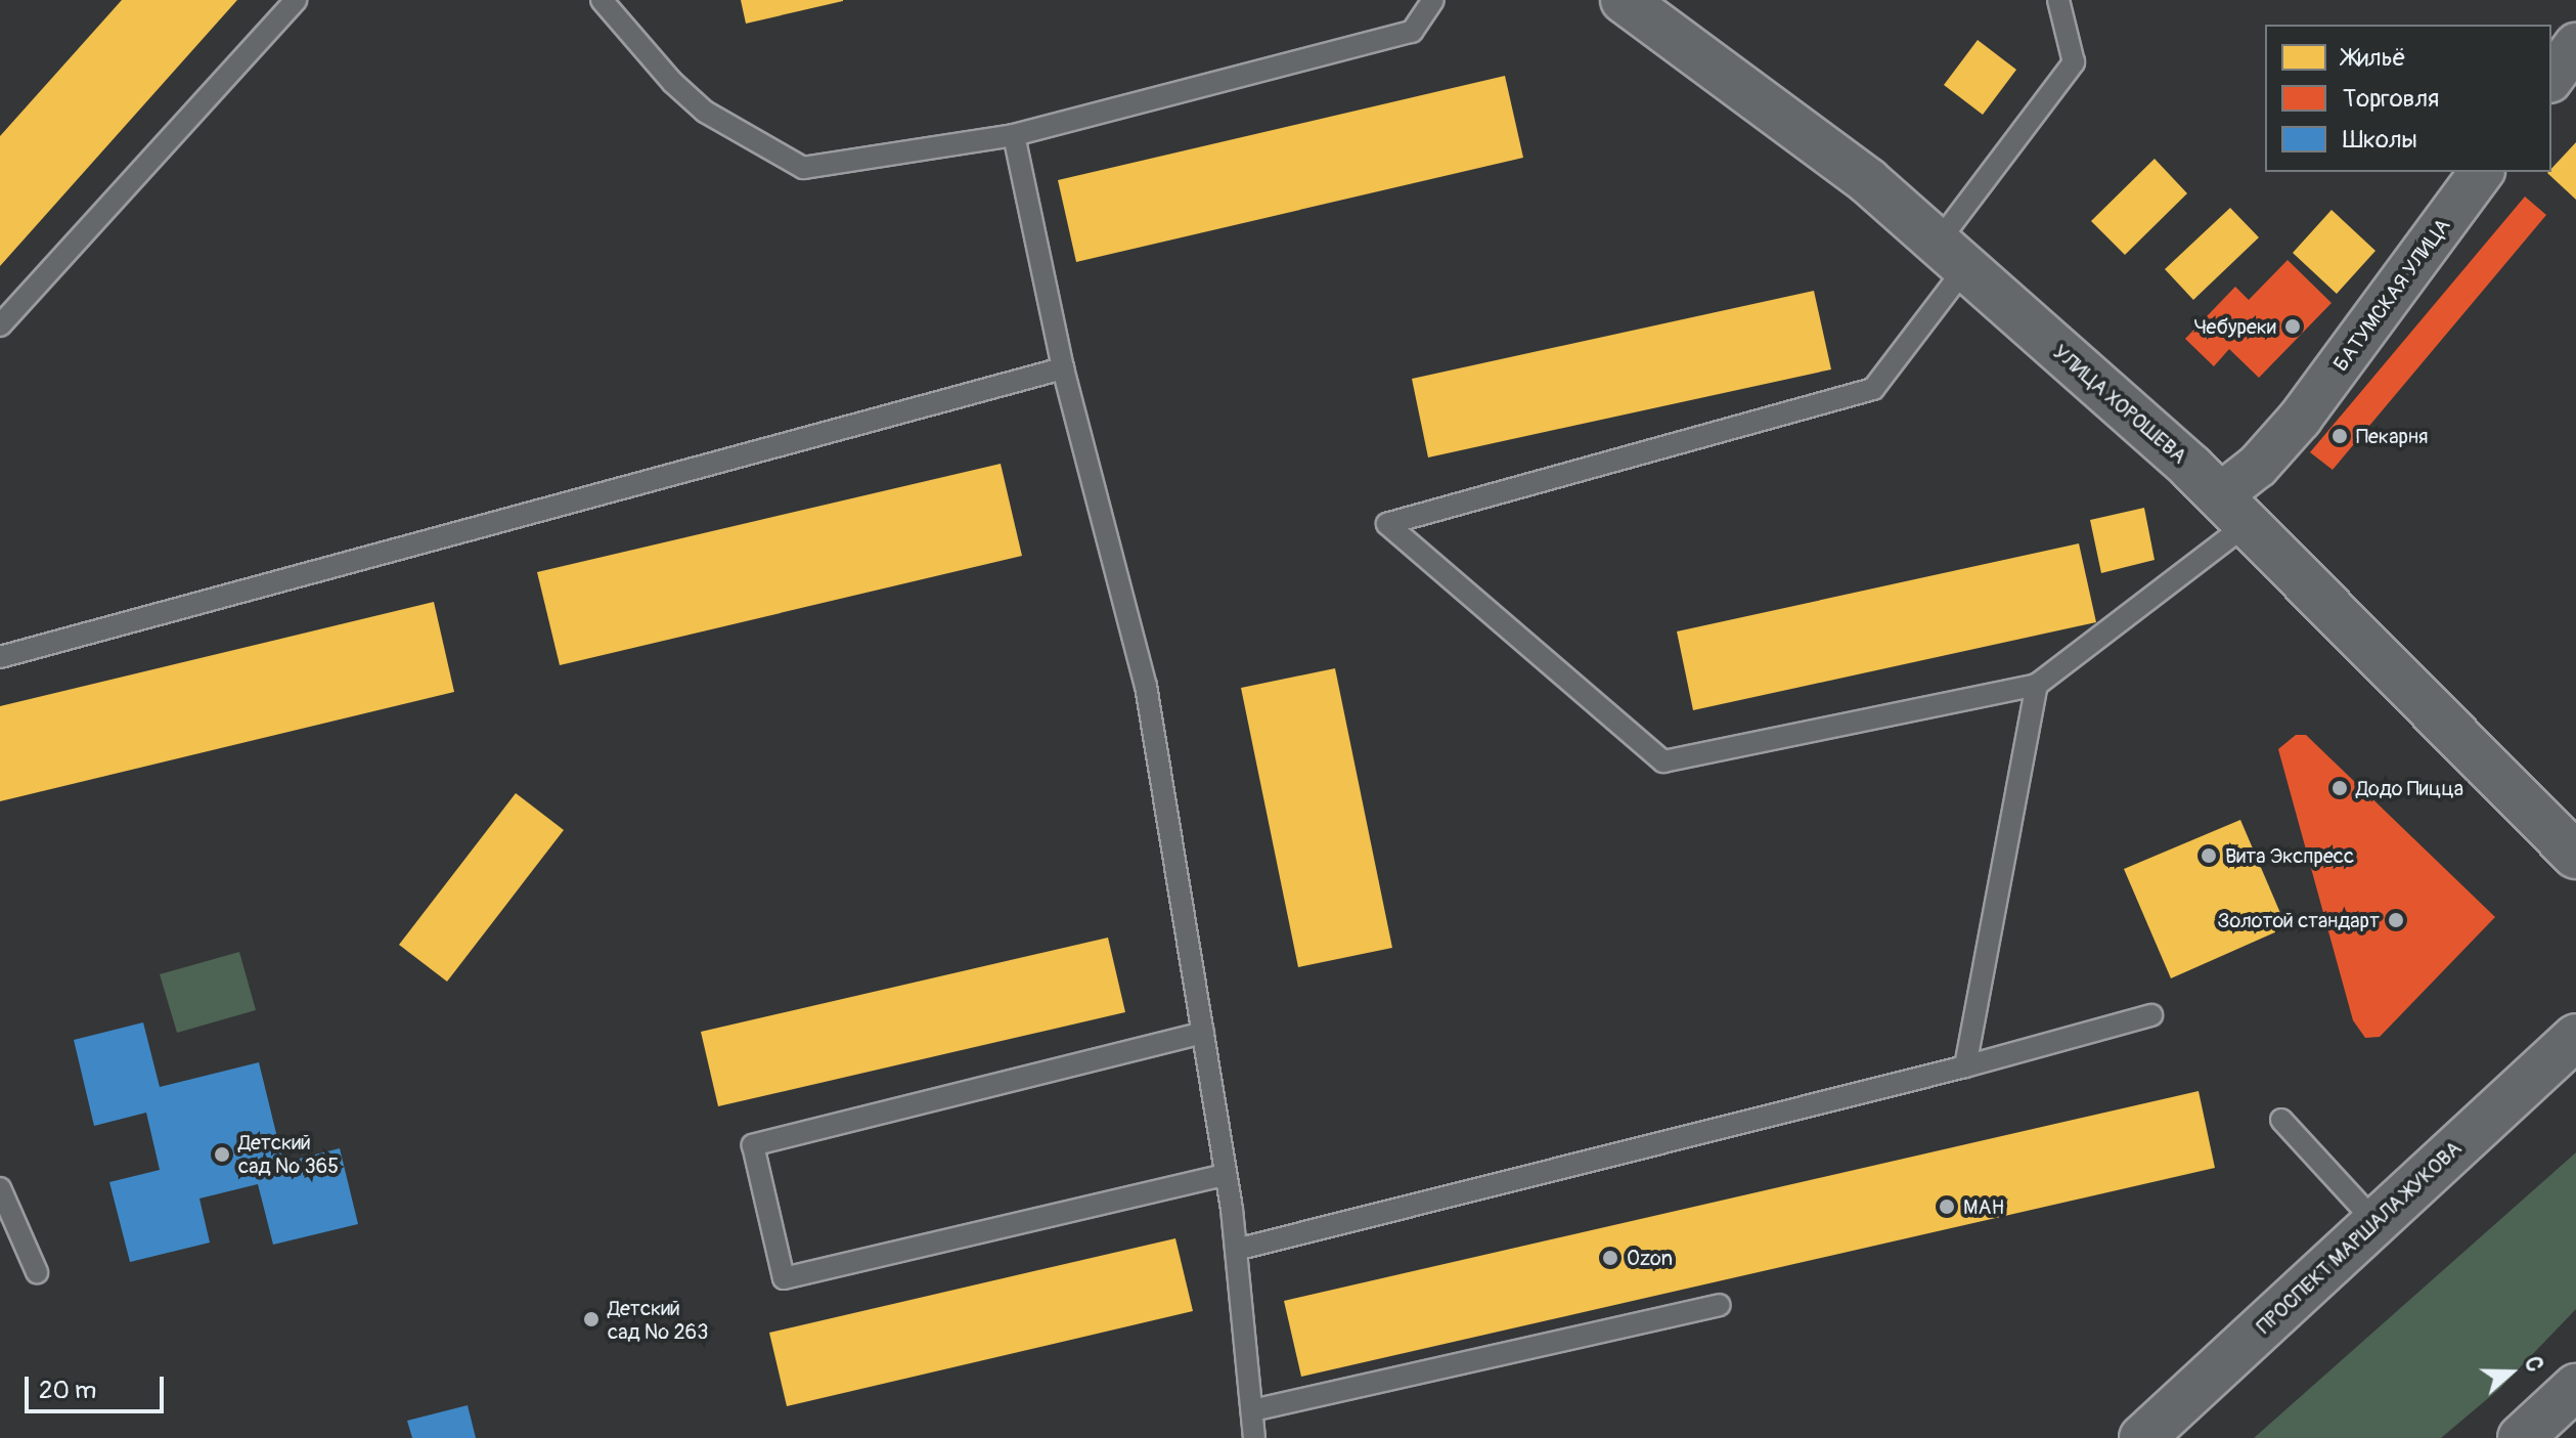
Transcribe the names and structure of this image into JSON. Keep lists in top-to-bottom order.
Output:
{
  "streets": {
    "main road": ["УЛИЦА ХОРОШЕВА", "ПРОСПЕКТ МАРШАЛА ЖУКОВА"],
    "street": ["БАТУМСКАЯ УЛИЦА"]
  },
  "crossings": [
    ["БАТУМСКАЯ УЛИЦА", "УЛИЦА ХОРОШЕВА"]
  ],
  "places": [
    "Чебуреки",
    "Пекарня",
    "Додо Пицца",
    "Вита Экспресс",
    "Золотой стандарт",
    "Детский сад № 365",
    "МАН",
    "Ozon",
    "Детский сад № 263"
  ],
  "legend": ["Жильё", "Торговля", "Школы"],
  "scale_bar": "20 m",
  "north": "right"
}
